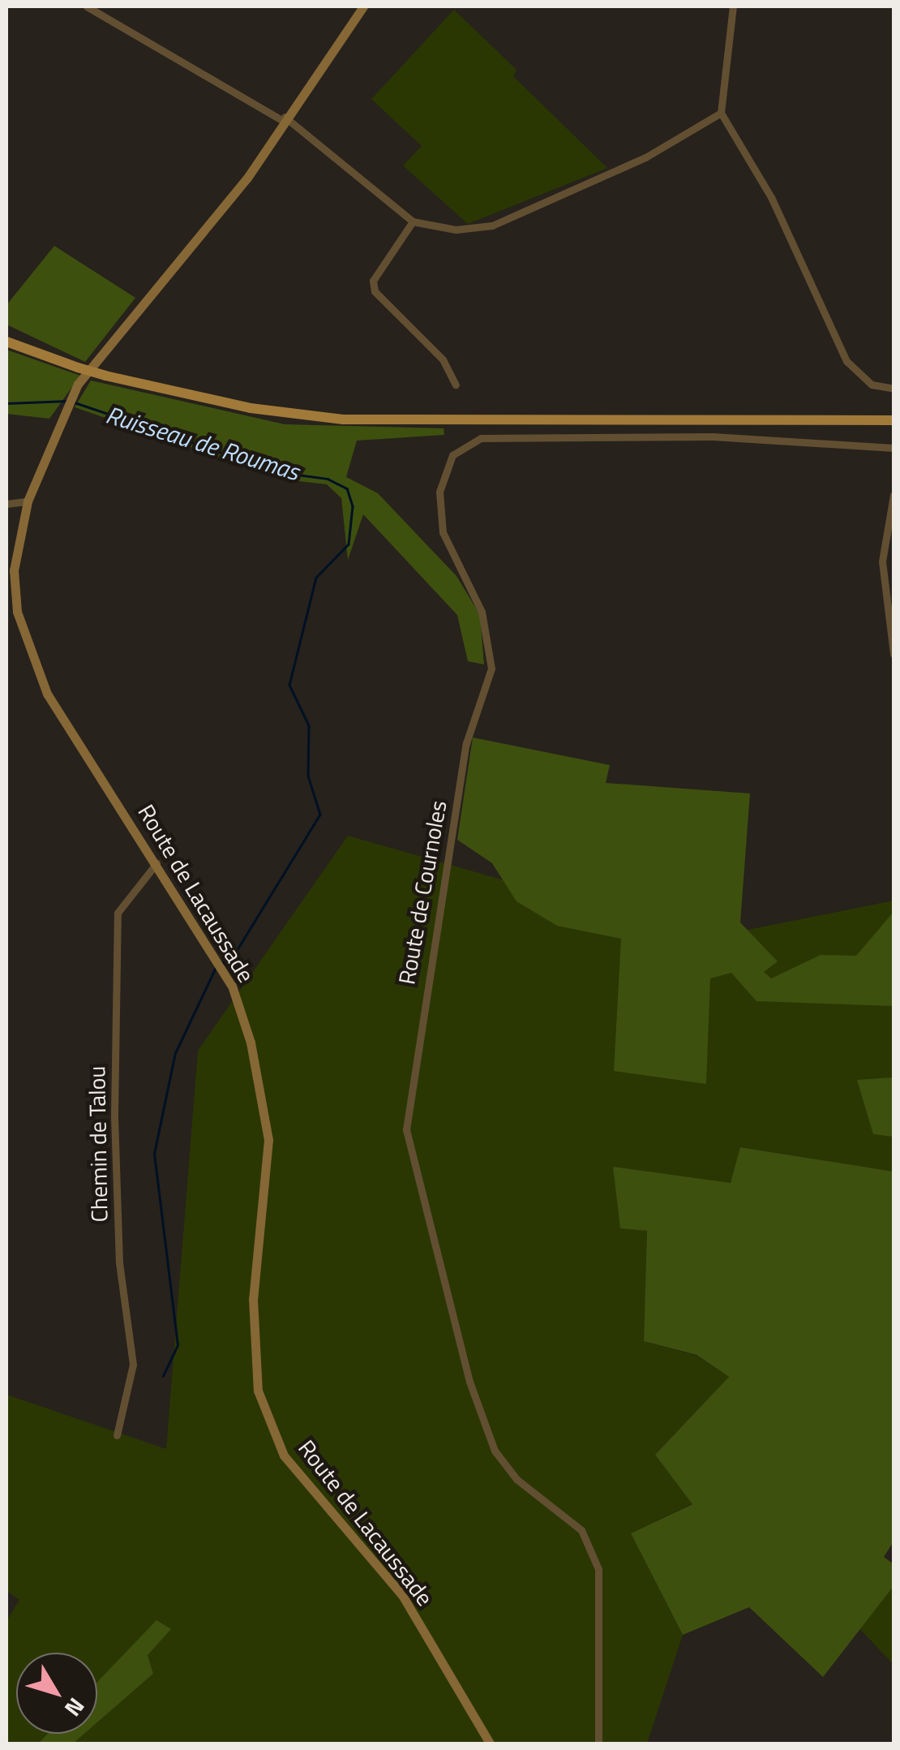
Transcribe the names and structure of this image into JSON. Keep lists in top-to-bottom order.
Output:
{
  "streets": {
    "street": ["Route de Cournoles", "Route de Lacaussade", "Chemin de Talou"]
  },
  "crossings": [
    ["Route de Lacaussade", "Chemin de Talou"]
  ],
  "water": ["Ruisseau de Roumas"],
  "north": "bottom right"
}
